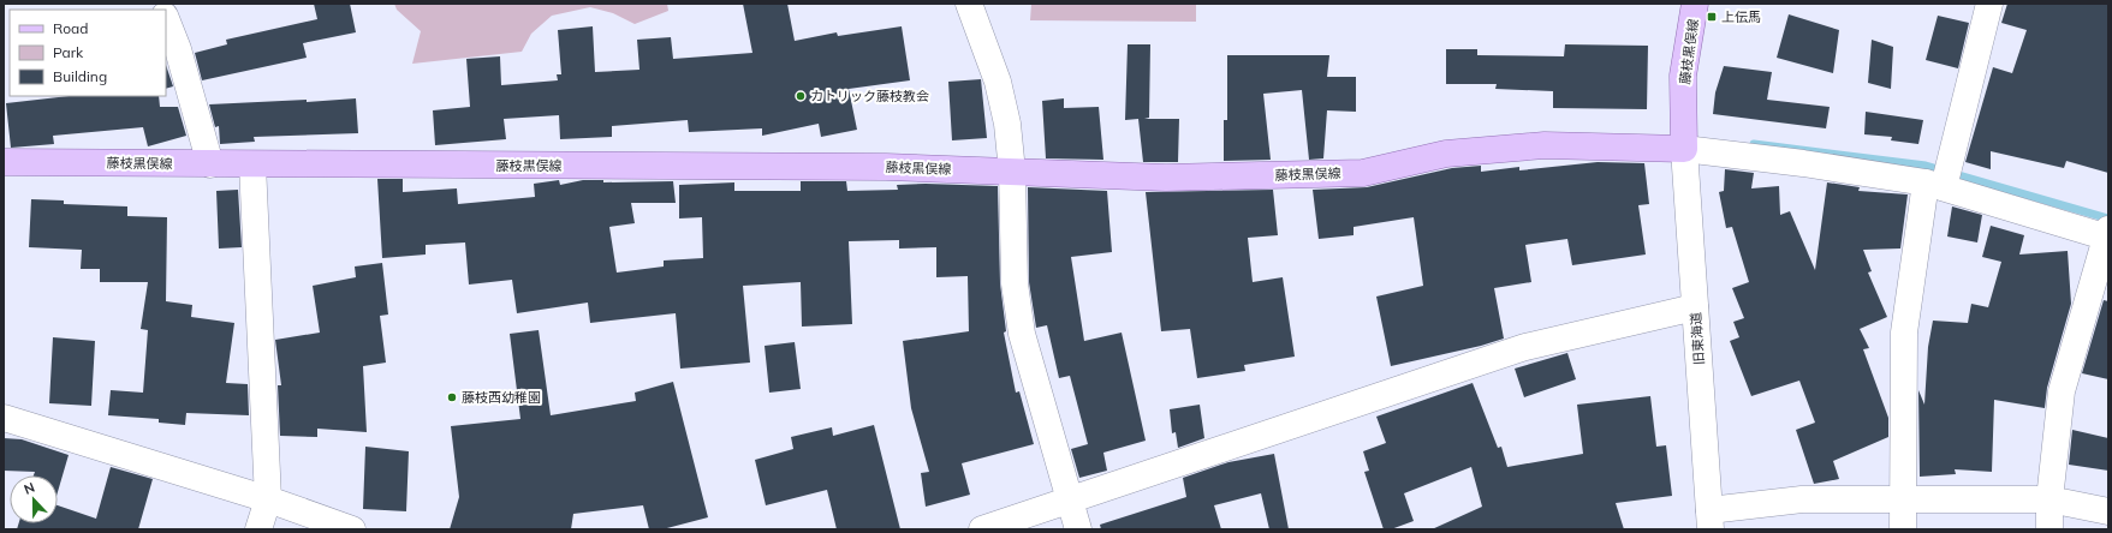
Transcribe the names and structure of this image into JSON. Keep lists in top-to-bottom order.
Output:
{
  "streets": {
    "main road": ["藤枝黒俣線"],
    "street": ["旧東海道"]
  },
  "crossings": [
    ["藤枝黒俣線", "旧東海道"]
  ],
  "places": {
    "transit": ["上伝馬"],
    "other": ["カトリック藤枝教会", "藤枝西幼稚園"]
  },
  "legend": ["Road", "Park", "Building"],
  "north": "top"
}
